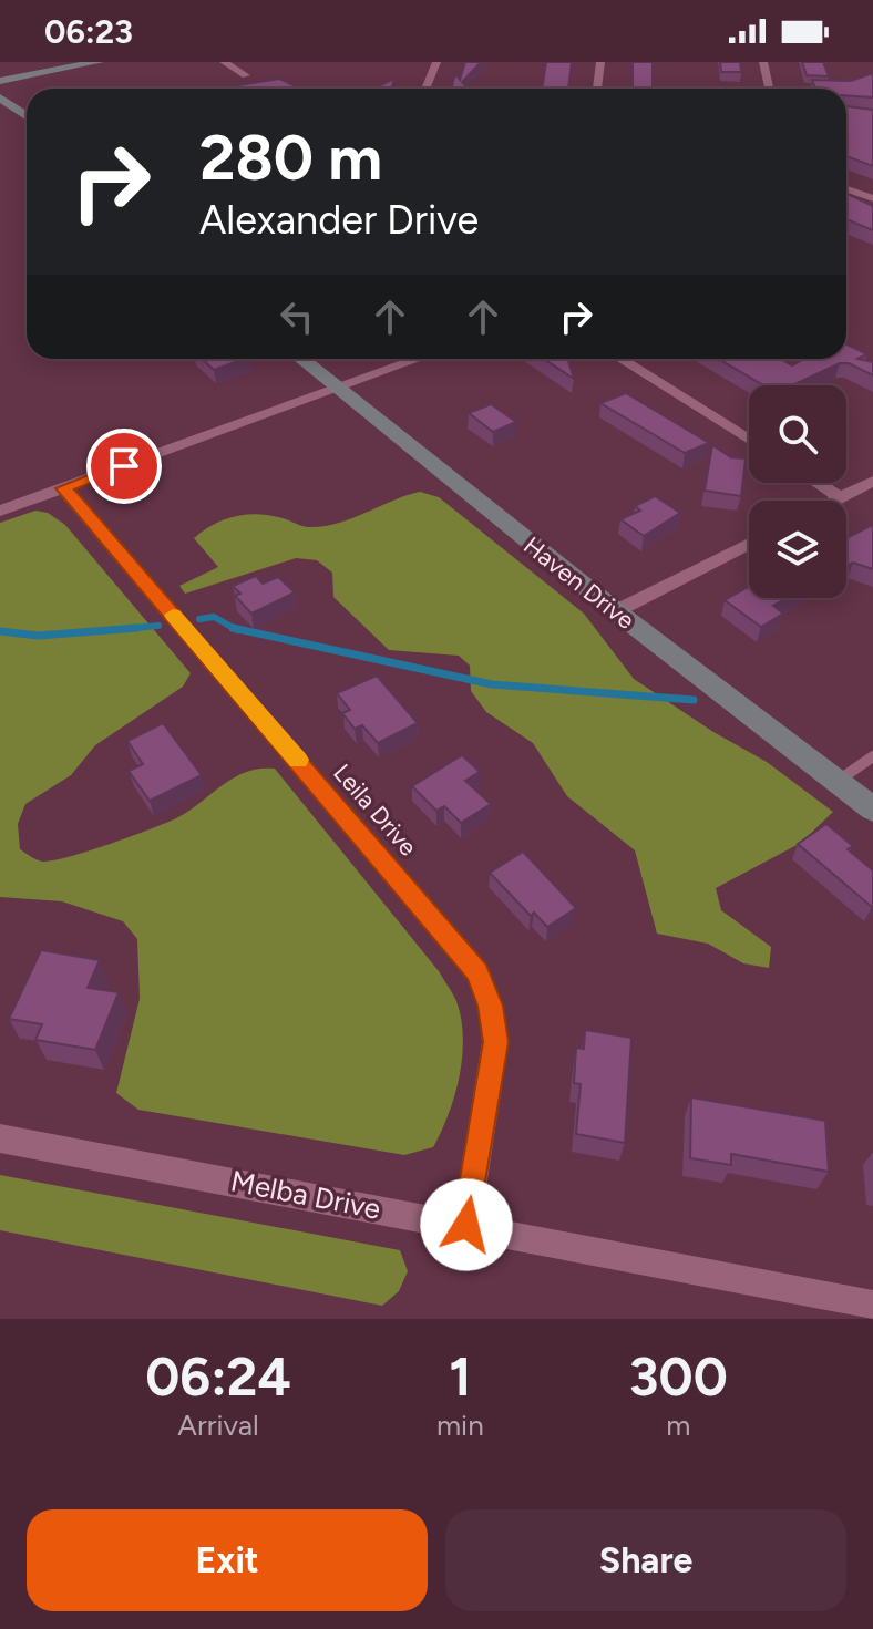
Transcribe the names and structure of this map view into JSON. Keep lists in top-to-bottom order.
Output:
{
  "streets": {
    "street": ["Haven Drive", "Leila Drive", "Melba Drive"]
  },
  "crossings": [
    ["Leila Drive", "Melba Drive"]
  ],
  "page": {
    "status": "06:23",
    "turn": ["280 m", "Alexander Drive"],
    "eta": [
      "06:24",
      "Arrival",
      "1",
      "min",
      "300",
      "m"
    ],
    "buttons": ["Exit", "Share"]
  }
}
